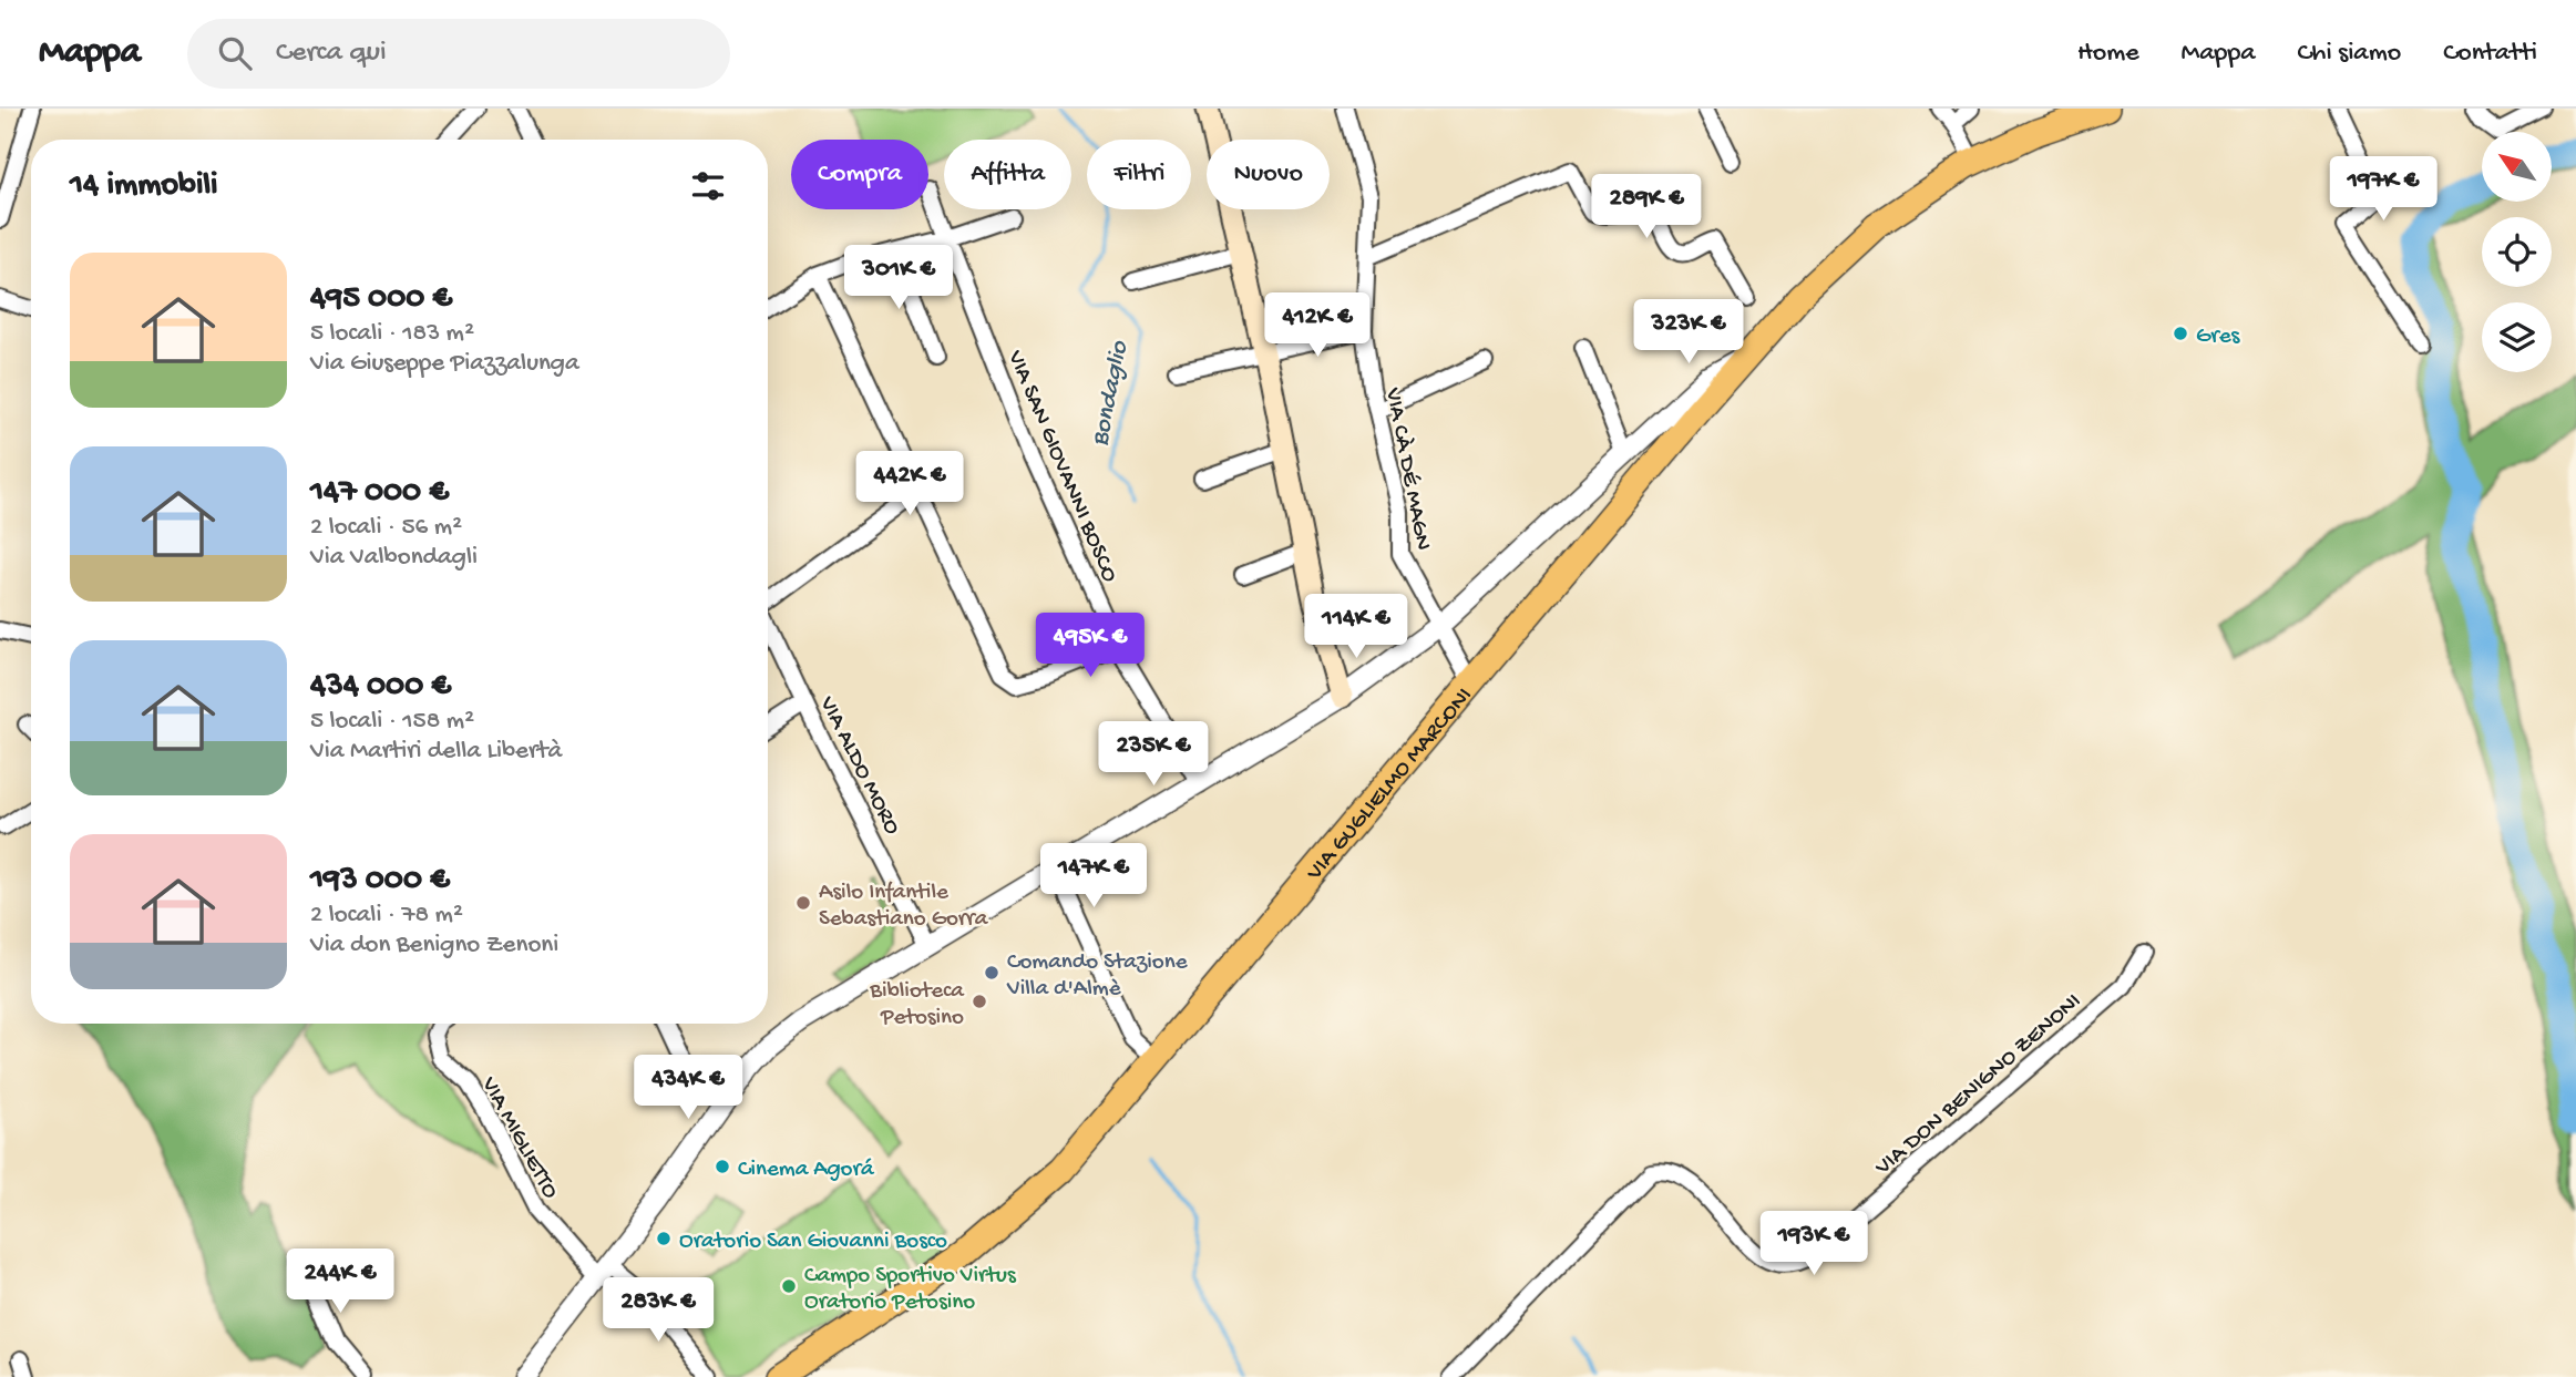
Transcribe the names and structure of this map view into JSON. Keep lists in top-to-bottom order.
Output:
{
  "streets": {
    "main road": ["VIA GUGLIELMO MARCONI"],
    "street": [
      "VIA SAN GIOVANNI BOSCO",
      "VIA CÀ DÉ MAGN",
      "VIA ALDO MORO",
      "VIA DON BENIGNO ZENONI",
      "VIA MIGLIETTO"
    ]
  },
  "crossings": [
    ["VIA CÀ DÉ MAGN", "VIA GUGLIELMO MARCONI"]
  ],
  "water": ["Bondaglio"],
  "places": [
    "Gres",
    "Asilo Infantile Sebastiano Gorra",
    "Comando Stazione Villa d'Almè",
    "Biblioteca Petosino",
    "Cinema Agorá",
    "Oratorio San Giovanni Bosco",
    "Campo Sportivo Virtus Oratorio Petosino"
  ],
  "north": "top left",
  "page": {
    "header": "Mappa",
    "search": "Cerca qui",
    "nav": [
      "Home",
      "Mappa",
      "Chi siamo",
      "Contatti"
    ],
    "chip": [
      "Compra",
      "Affitta",
      "Filtri",
      "Nuovo"
    ],
    "heading": "14 immobili",
    "price": [
      "197K €",
      "289K €",
      "301K €",
      "412K €",
      "323K €",
      "442K €",
      "114K €",
      "495K €",
      "235K €",
      "147K €",
      "434K €",
      "193K €",
      "244K €",
      "283K €"
    ],
    "list": [
      {
        "name": "495 000 €",
        "note": "5 locali · 183 m² · Via Giuseppe Piazzalunga"
      },
      {
        "name": "147 000 €",
        "note": "2 locali · 56 m² · Via Valbondagli"
      },
      {
        "name": "434 000 €",
        "note": "5 locali · 158 m² · Via Martiri della Libertà"
      },
      {
        "name": "193 000 €",
        "note": "2 locali · 78 m² · Via don Benigno Zenoni"
      }
    ]
  }
}
